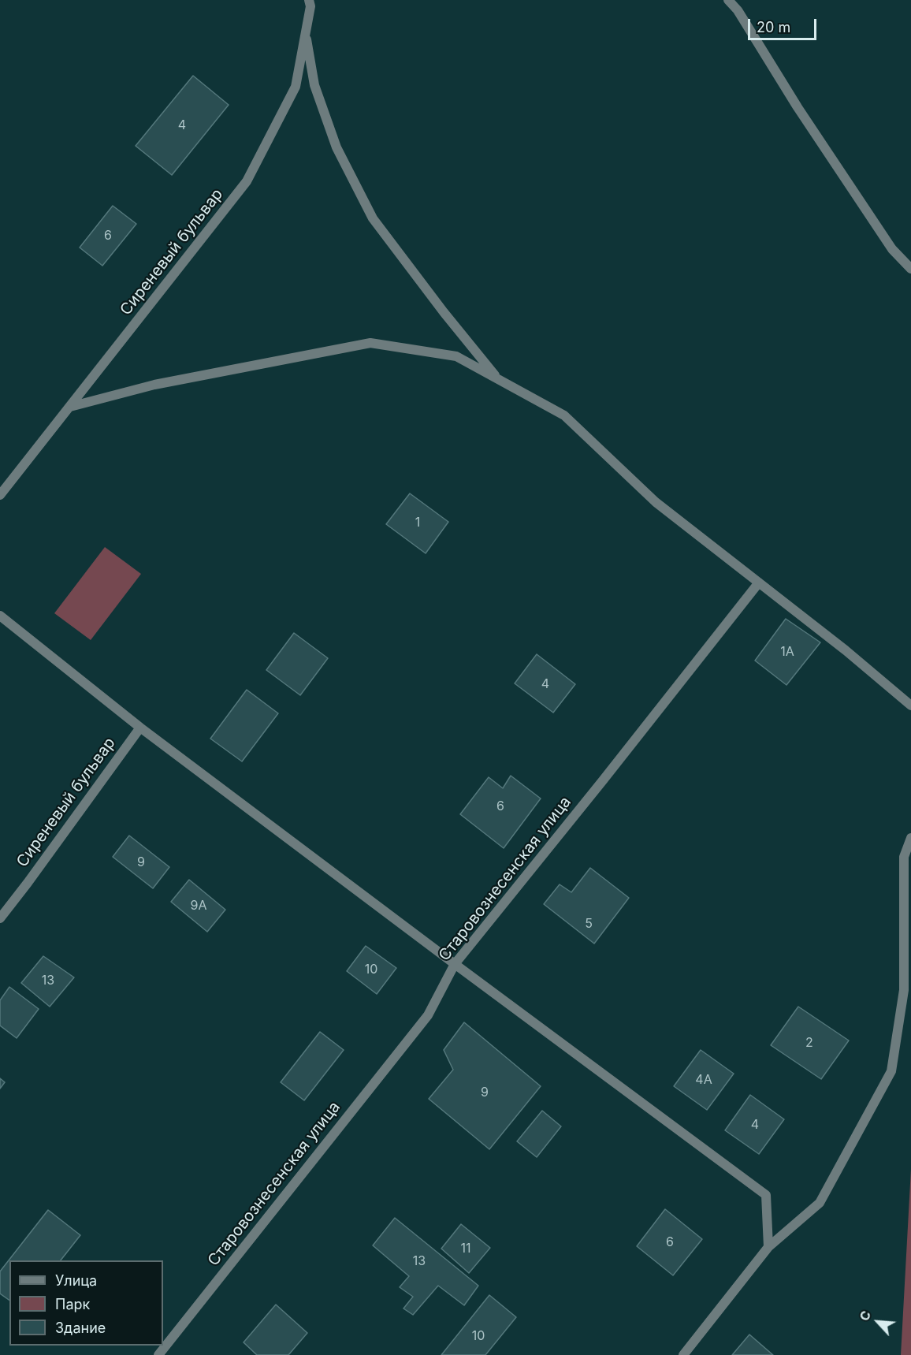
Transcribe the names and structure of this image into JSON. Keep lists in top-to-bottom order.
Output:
{
  "streets": {
    "street": ["Сиреневый бульвар", "Старовознесенская улица"]
  },
  "house_numbers": [
    "4",
    "6",
    "1",
    "1А",
    "4",
    "6",
    "9",
    "9А",
    "5",
    "10",
    "13",
    "2",
    "4А",
    "9",
    "4",
    "6",
    "11",
    "13",
    "10"
  ],
  "legend": ["Улица", "Парк", "Здание"],
  "scale_bar": "20 m",
  "north": "top left"
}
